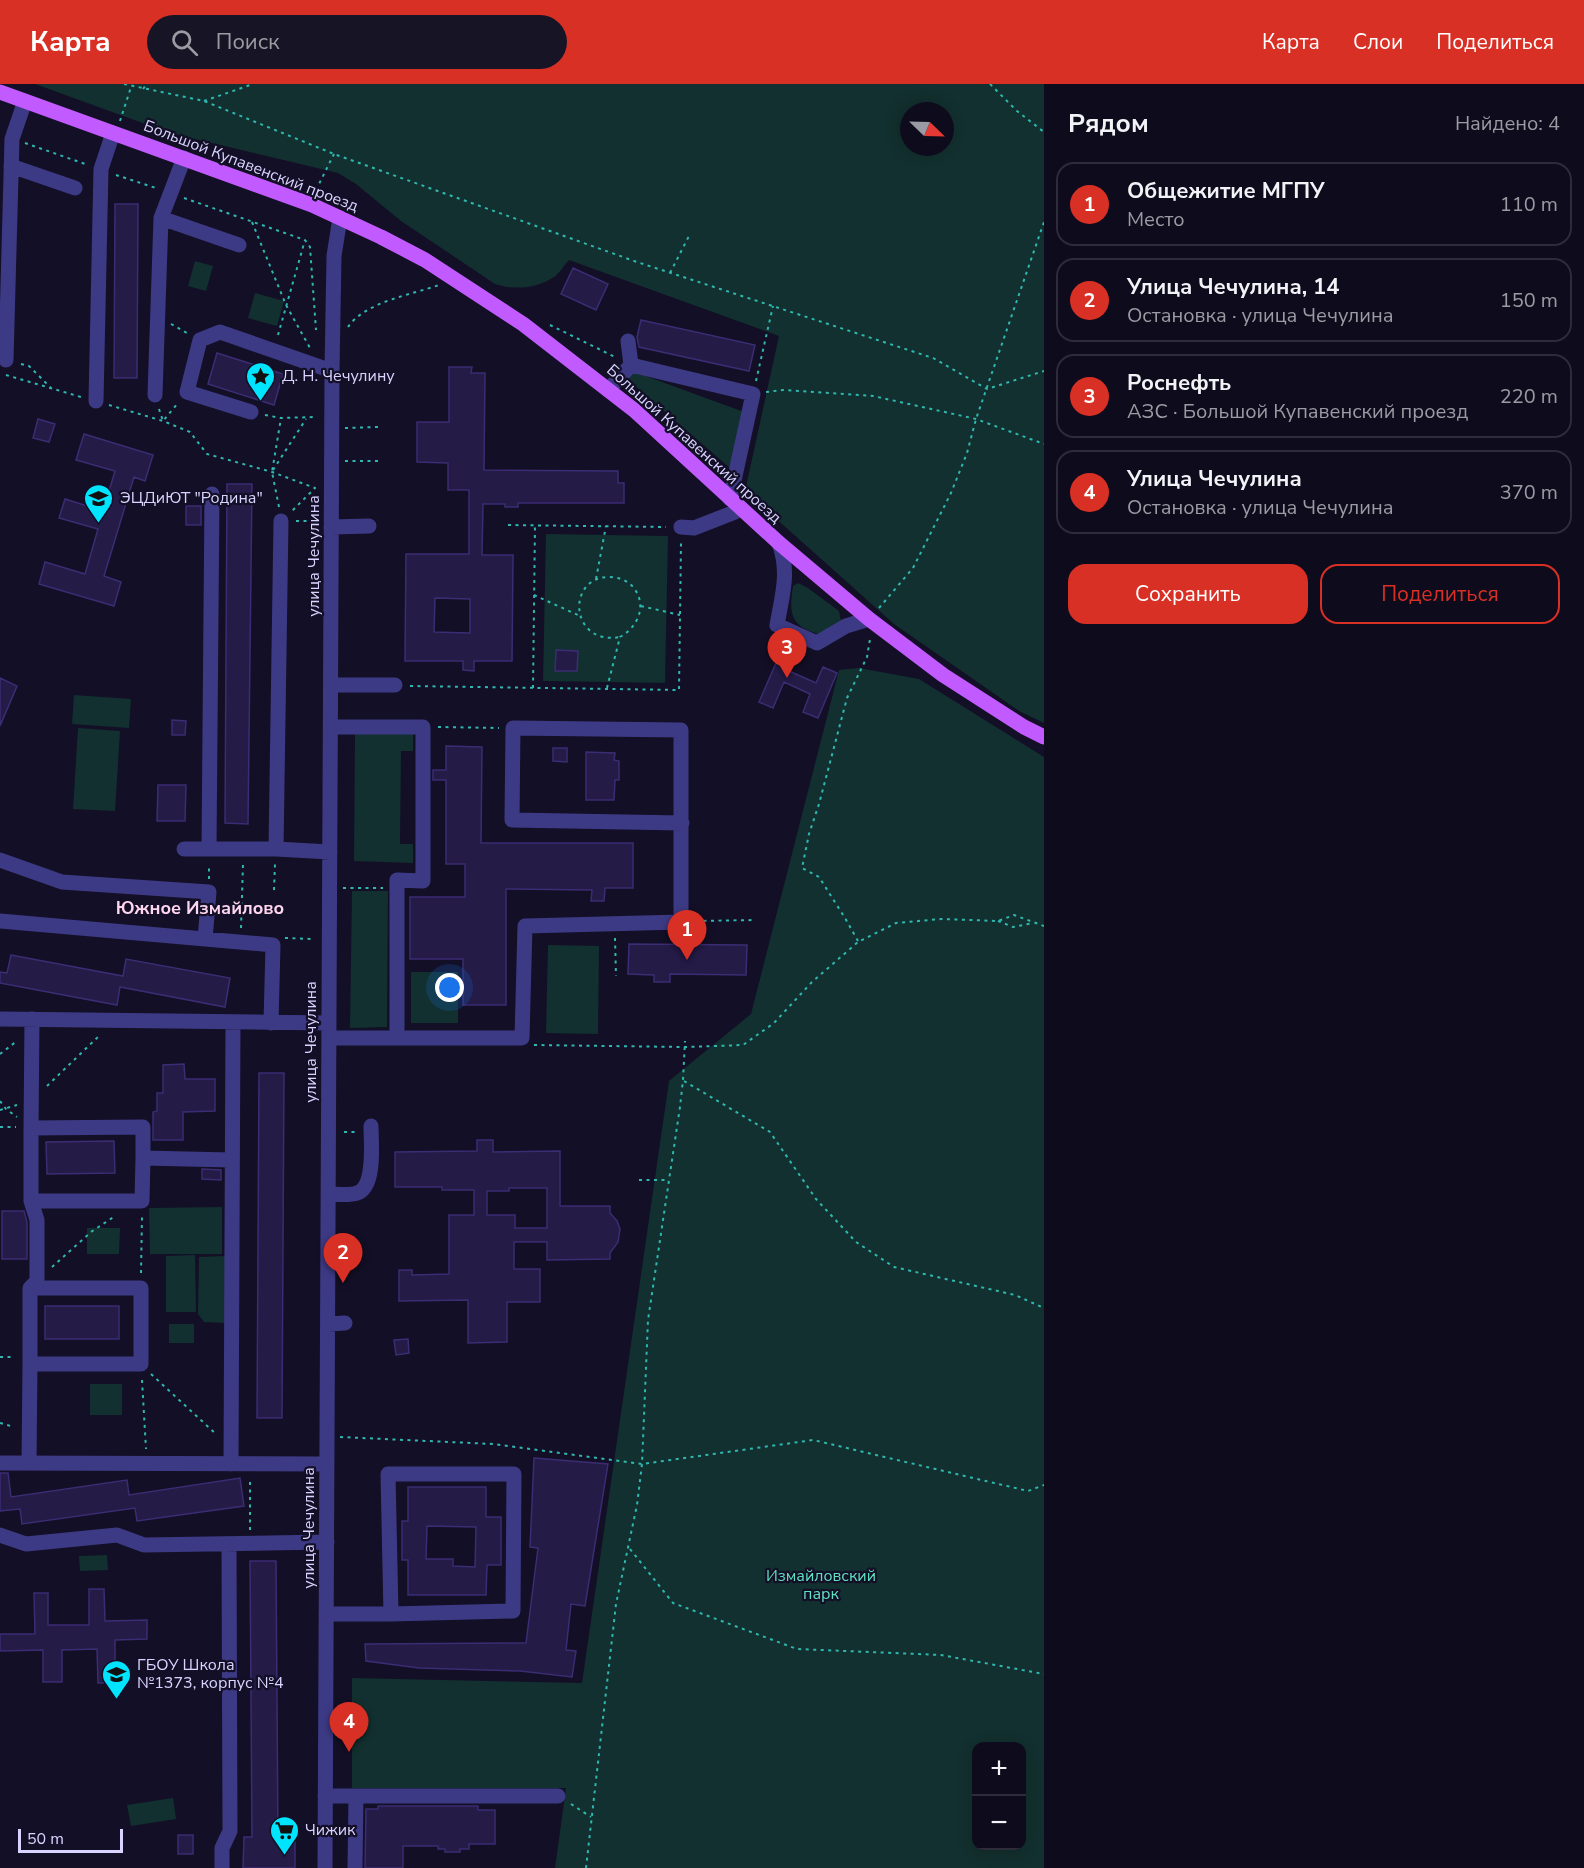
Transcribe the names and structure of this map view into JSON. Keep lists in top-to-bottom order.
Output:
{
  "streets": {
    "main road": ["Большой Купавенский проезд"],
    "street": ["улица Чечулина"]
  },
  "crossings": [
    ["Большой Купавенский проезд", "улица Чечулина"]
  ],
  "districts": ["Южное Измайлово"],
  "parks": ["Измайловский парк"],
  "places": {
    "place": ["Д. Н. Чечулину"],
    "school or university": ["ЭЦДиЮТ \"Родина\"", "ГБОУ Школа №1373, корпус №4"],
    "supermarket": ["Чижик"]
  },
  "scale_bar": "50 m",
  "north": "bottom right",
  "page": {
    "header": "Карта",
    "search": "Поиск",
    "nav": ["Карта", "Слои", "Поделиться"],
    "heading": ["Рядом", "Найдено: 4"],
    "list": [
      {
        "mark": "1",
        "name": "Общежитие МГПУ",
        "note": "Место",
        "value": "110 m"
      },
      {
        "mark": "2",
        "name": "Улица Чечулина, 14",
        "note": "Остановка · улица Чечулина",
        "value": "150 m"
      },
      {
        "mark": "3",
        "name": "Роснефть",
        "note": "АЗС · Большой Купавенский проезд",
        "value": "220 m"
      },
      {
        "mark": "4",
        "name": "Улица Чечулина",
        "note": "Остановка · улица Чечулина",
        "value": "370 m"
      }
    ],
    "buttons": ["Сохранить", "Поделиться"],
    "pins": [
      "3",
      "1",
      "2",
      "4"
    ],
    "map_buttons": ["+", "−"],
    "scale": "50 m"
  }
}
